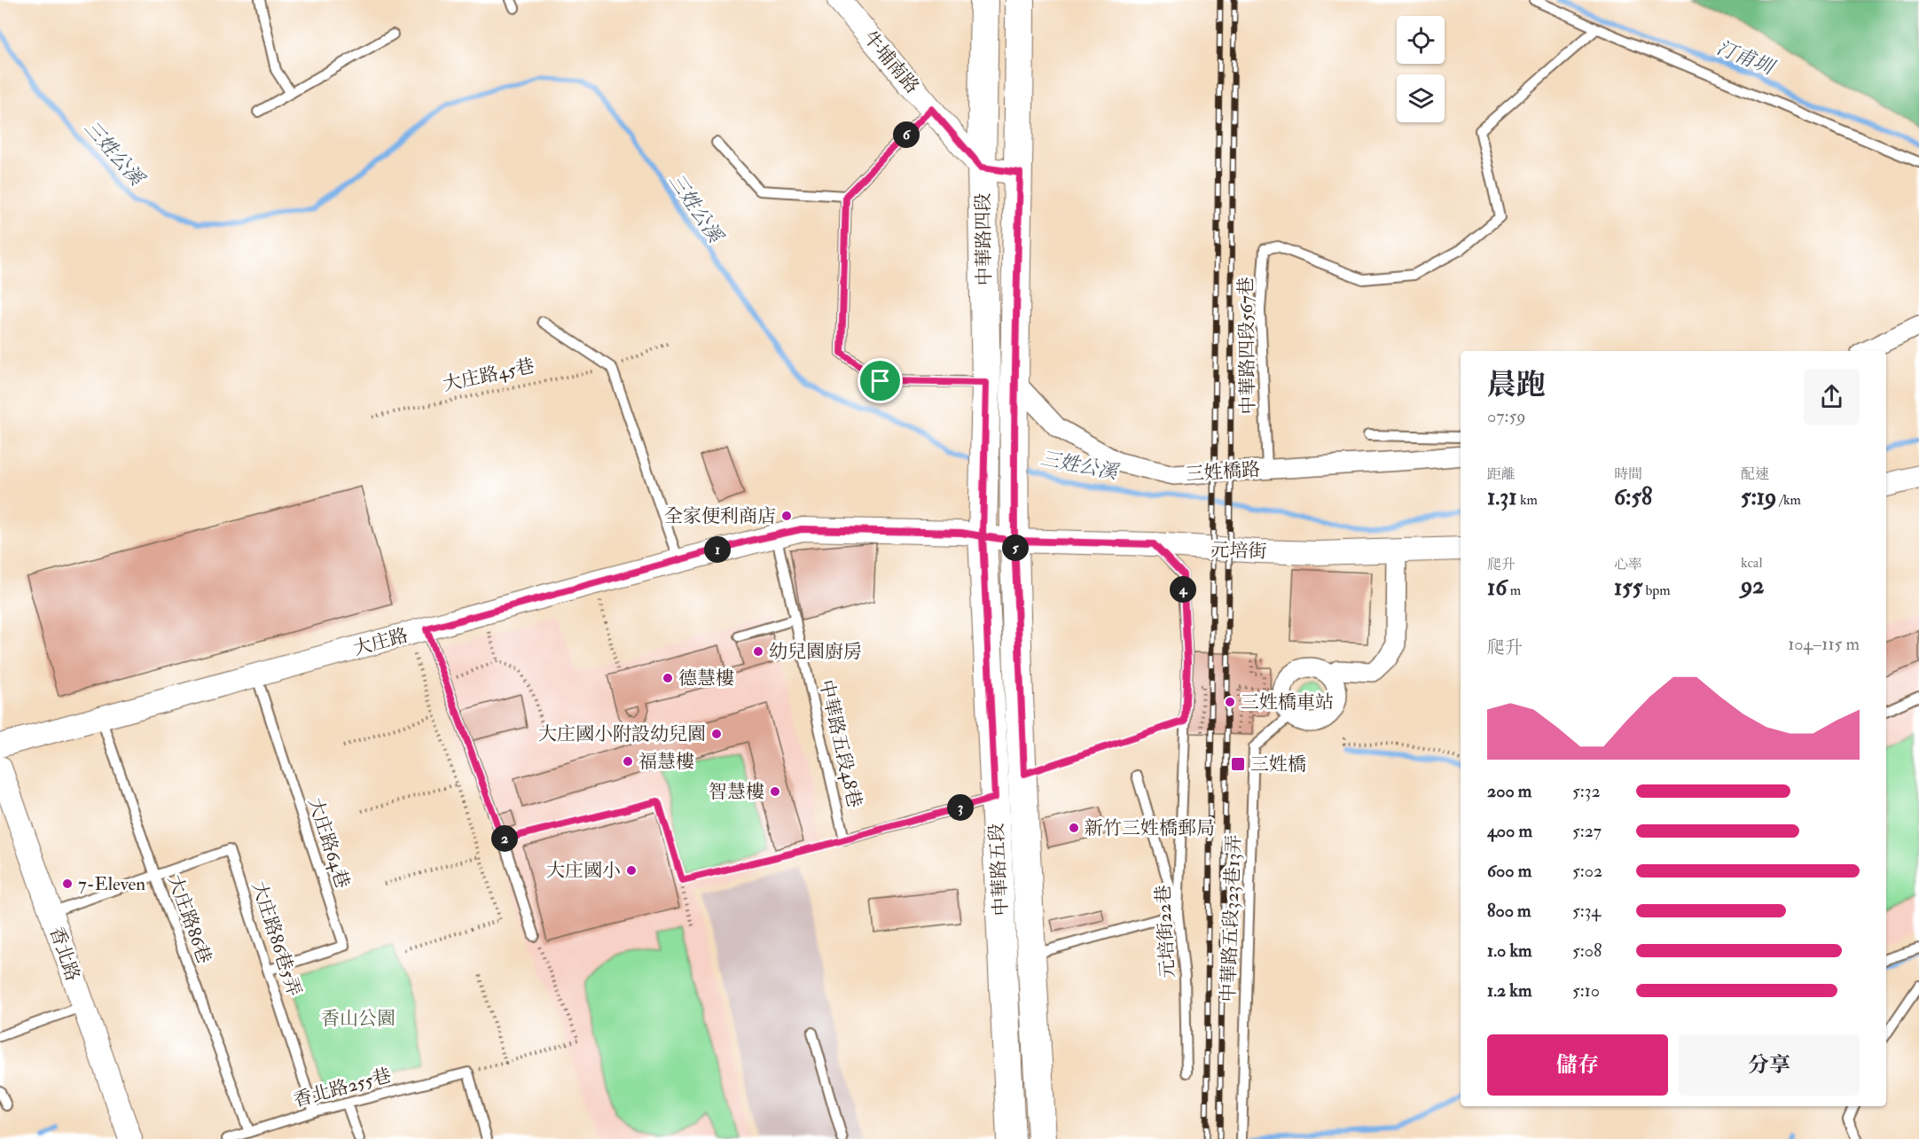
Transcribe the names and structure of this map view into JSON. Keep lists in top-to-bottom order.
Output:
{
  "streets": {
    "main road": ["中華路四段", "中華路五段"],
    "street": [
      "牛埔南路",
      "三姓橋路",
      "元培街",
      "大庄路",
      "香北路"
    ],
    "lane": [
      "中華路四段567巷",
      "中華路五段48巷",
      "大庄路64巷",
      "中華路五段323巷13弄",
      "大庄路86巷",
      "元培街22巷",
      "大庄路86巷5弄",
      "香北路255巷"
    ],
    "path": ["大庄路45巷"]
  },
  "crossings": [
    ["牛埔南路", "中華路四段"],
    ["中華路四段", "三姓橋路"],
    ["中華路四段567巷", "三姓橋路"],
    ["元培街", "大庄路"],
    ["元培街", "中華路五段"],
    ["元培街", "元培街22巷"],
    ["大庄路", "中華路五段48巷"],
    ["大庄路", "大庄路64巷"],
    ["大庄路", "中華路五段"],
    ["大庄路", "大庄路86巷"],
    ["中華路五段48巷", "中華路五段"],
    ["大庄路64巷", "大庄路86巷5弄"],
    ["大庄路86巷", "大庄路86巷5弄"],
    ["大庄路86巷", "香北路255巷"],
    ["大庄路86巷5弄", "香北路255巷"]
  ],
  "water": ["汀甫圳", "三姓公溪"],
  "parks": ["香山公園"],
  "places": {
    "other": [
      "全家便利商店",
      "幼兒園廚房",
      "德慧樓",
      "三姓橋車站",
      "大庄國小附設幼兒園",
      "福慧樓",
      "智慧樓",
      "新竹三姓橋郵局",
      "大庄國小",
      "7-Eleven"
    ],
    "transit": ["三姓橋"]
  },
  "page": {
    "pins": [
      "6",
      "5",
      "1",
      "4",
      "3",
      "2"
    ],
    "heading": ["晨跑", "07:59"],
    "stats": [
      ["距離", "1.31 km"],
      ["時間", "6:58"],
      ["配速", "5:19 /km"],
      ["爬升", "16 m"],
      ["心率", "155 bpm"],
      ["kcal", "92"]
    ],
    "chart": ["爬升", "104–115 m"],
    "list": [
      {
        "name": "200 m",
        "note": "5:32"
      },
      {
        "name": "400 m",
        "note": "5:27"
      },
      {
        "name": "600 m",
        "note": "5:02"
      },
      {
        "name": "800 m",
        "note": "5:34"
      },
      {
        "name": "1.0 km",
        "note": "5:08"
      },
      {
        "name": "1.2 km",
        "note": "5:10"
      }
    ],
    "buttons": ["儲存", "分享"]
  }
}
